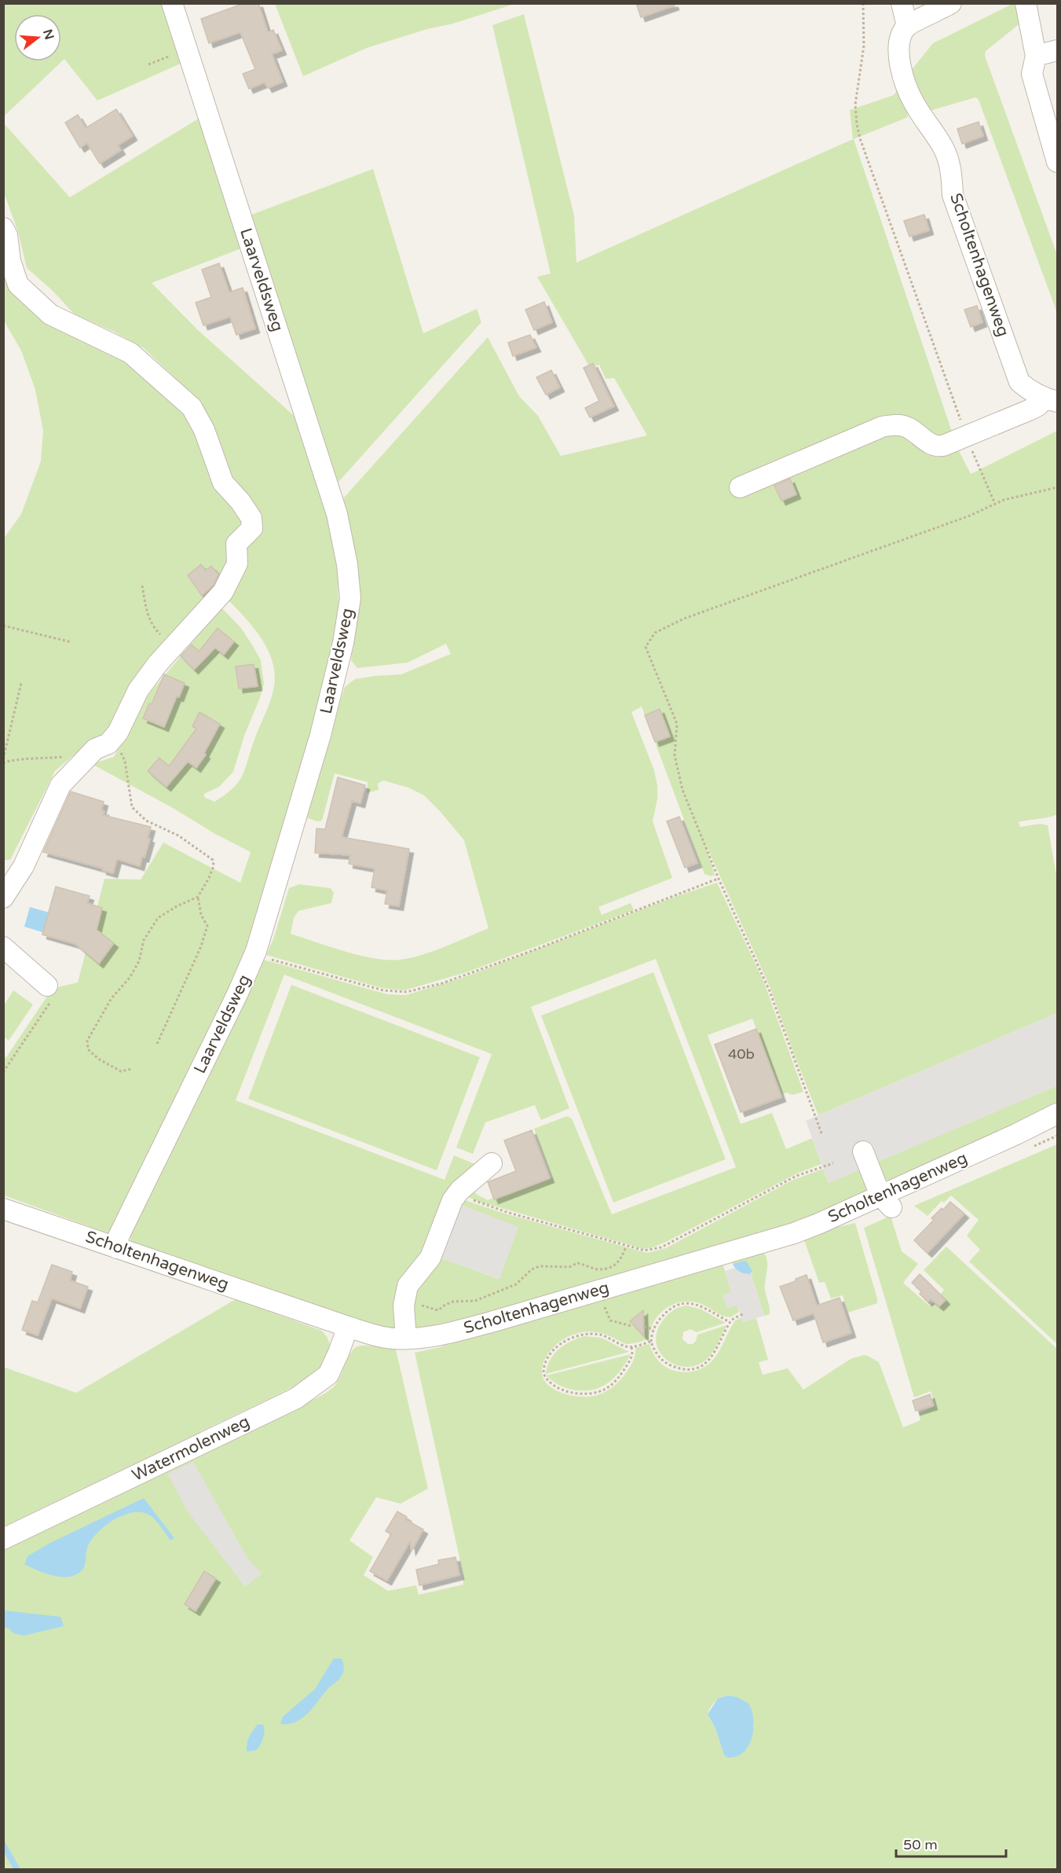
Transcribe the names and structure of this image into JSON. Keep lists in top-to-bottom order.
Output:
{
  "streets": {
    "street": ["Scholtenhagenweg", "Laarveldsweg", "Watermolenweg"]
  },
  "crossings": [
    ["Scholtenhagenweg", "Laarveldsweg"],
    ["Scholtenhagenweg", "Watermolenweg"]
  ],
  "house_numbers": ["40b"],
  "scale_bar": "50 m",
  "north": "right"
}
